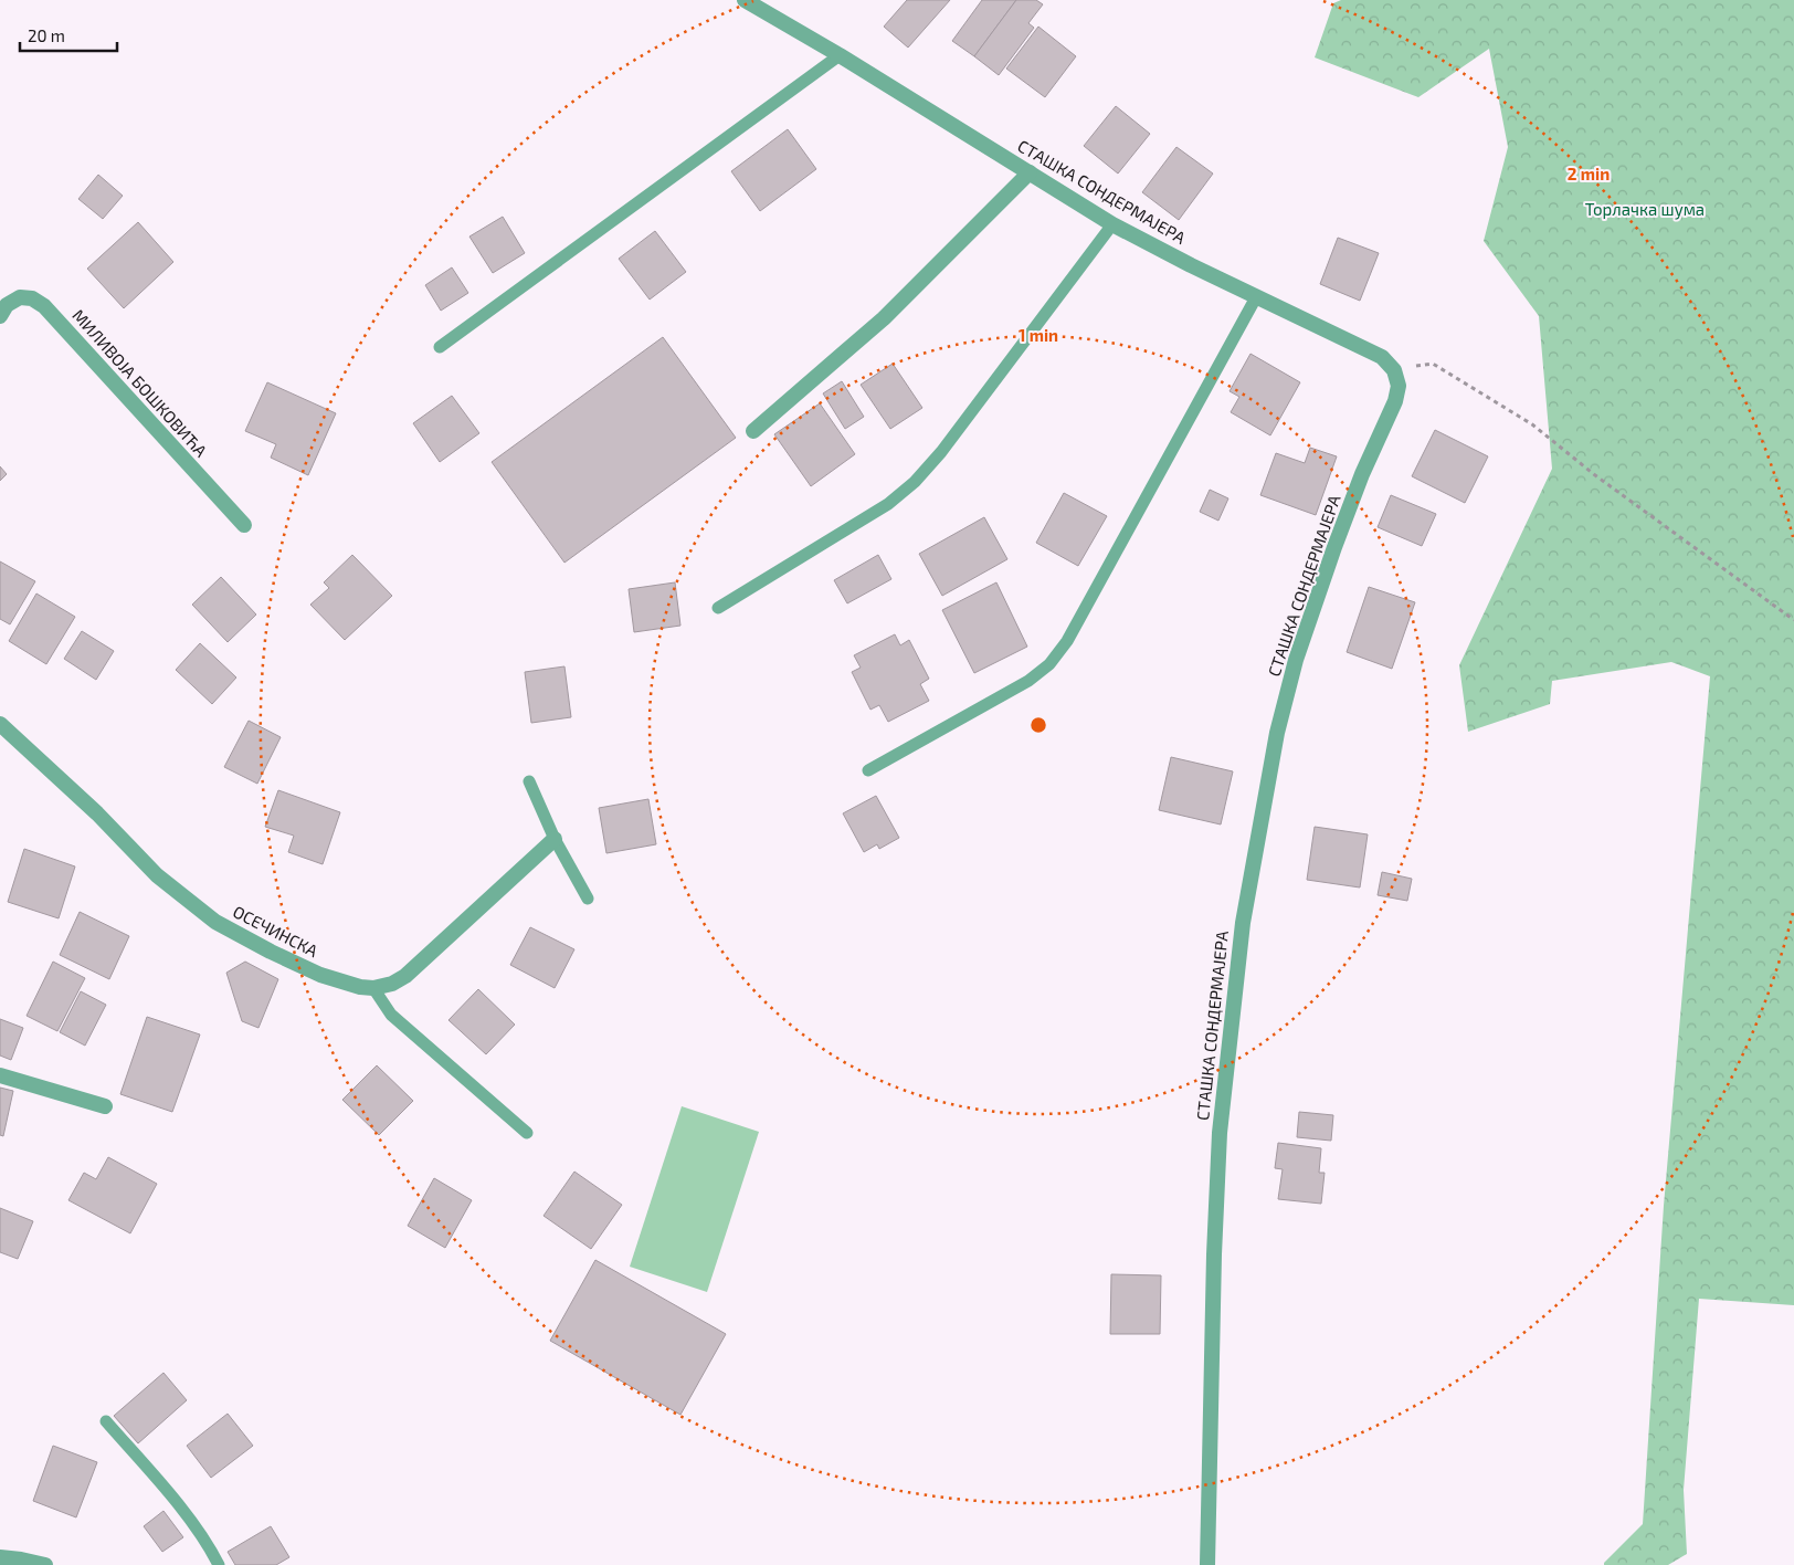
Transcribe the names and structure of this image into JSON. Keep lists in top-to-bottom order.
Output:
{
  "streets": {
    "street": ["СТАШКА СОНДЕРМАЈЕРА", "МИЛИВОЈА БОШКОВИЋА", "ОСЕЧИНСКА"]
  },
  "parks": ["Торлачка шума"],
  "scale_bar": "20 m",
  "rings": ["2 min", "1 min"]
}
